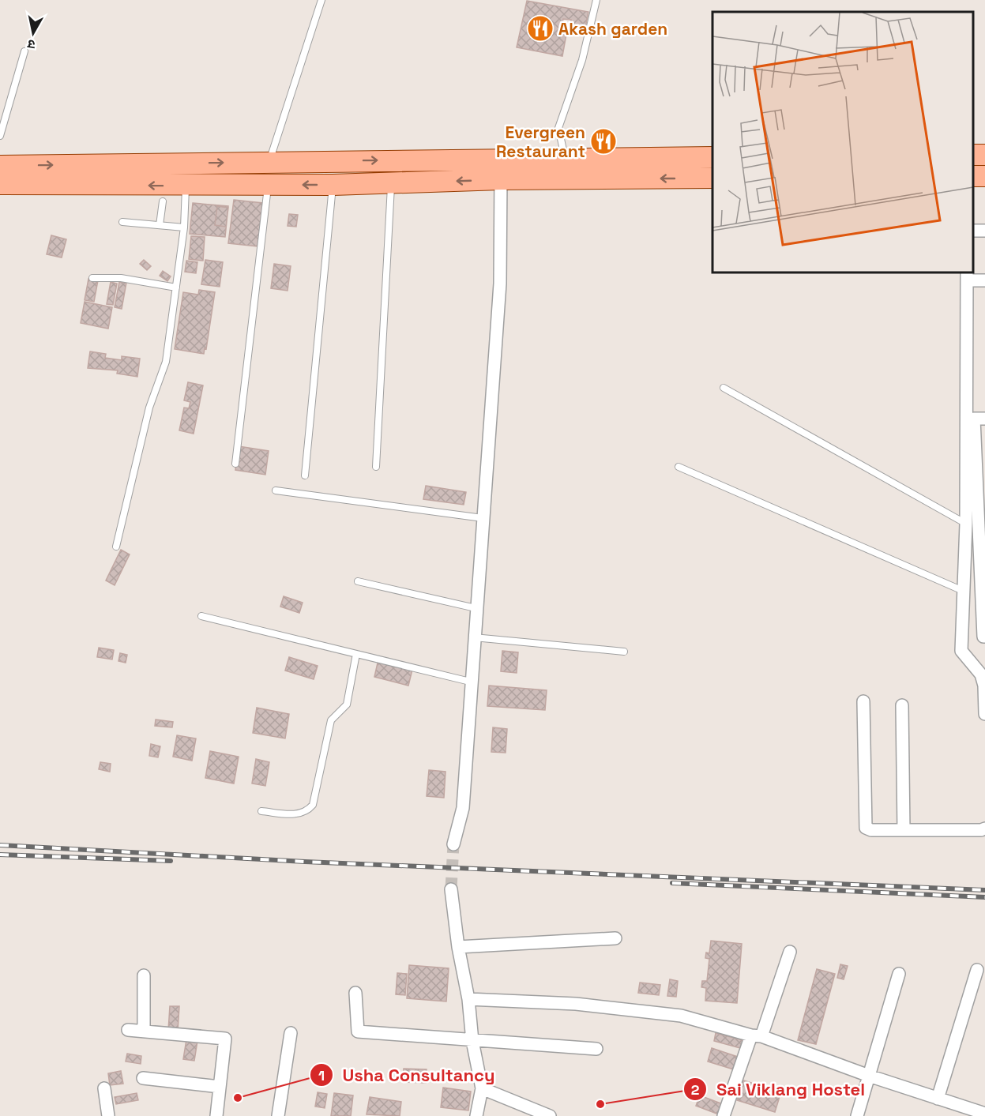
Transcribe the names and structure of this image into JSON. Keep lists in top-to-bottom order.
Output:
{
  "places": {
    "restaurant": ["Akash garden", "Evergreen Restaurant"],
    "other": ["Usha Consultancy", "Sai Viklang Hostel"]
  },
  "north": "bottom"
}
